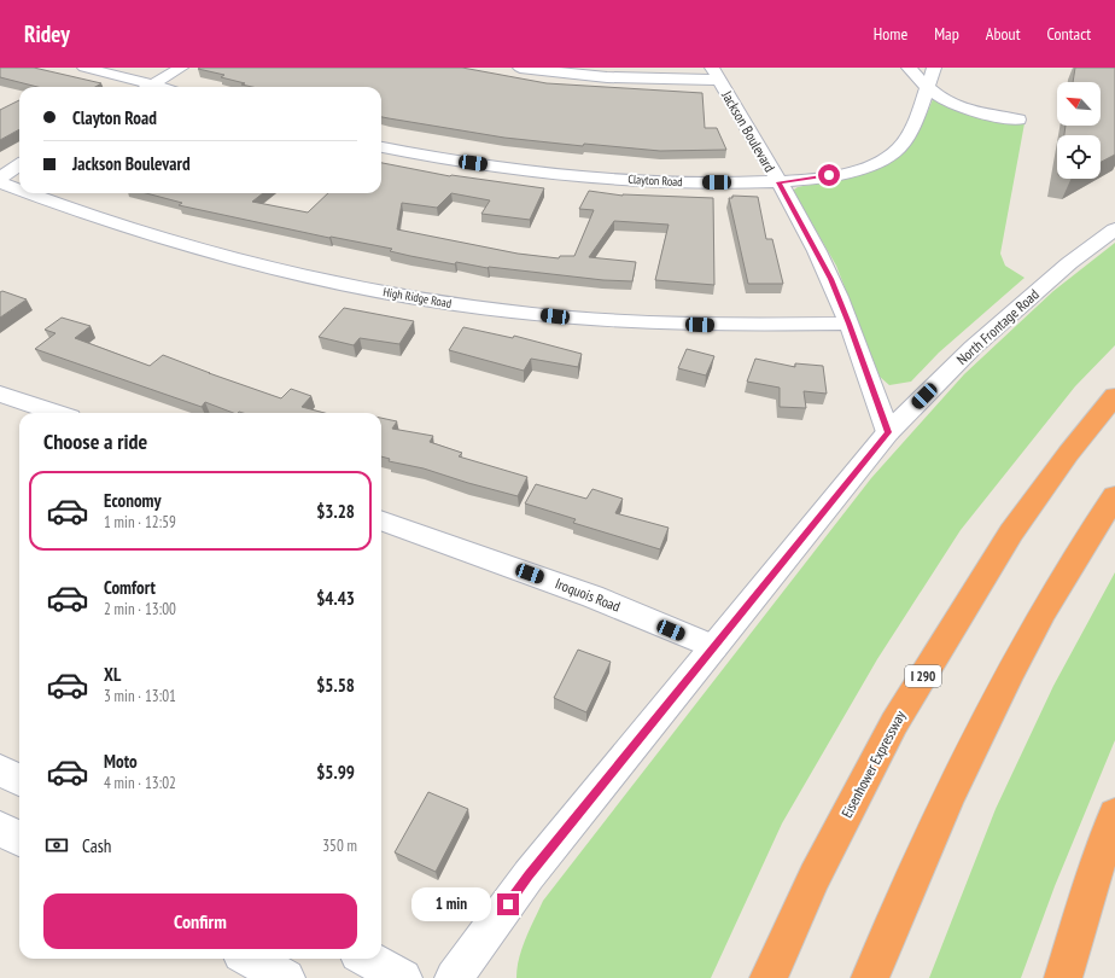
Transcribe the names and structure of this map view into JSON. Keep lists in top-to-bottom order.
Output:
{
  "streets": {
    "highway": ["I 290", "Eisenhower Expressway"],
    "main road": ["North Frontage Road"],
    "street": [
      "Jackson Boulevard",
      "Clayton Road",
      "High Ridge Road",
      "Iroquois Road"
    ]
  },
  "crossings": [
    ["Jackson Boulevard", "Clayton Road"],
    ["Jackson Boulevard", "High Ridge Road"],
    ["Jackson Boulevard", "North Frontage Road"]
  ],
  "north": "top left",
  "page": {
    "header": "Ridey",
    "nav": [
      "Home",
      "Map",
      "About",
      "Contact"
    ],
    "banner": ["Clayton Road", "Jackson Boulevard"],
    "heading": "Choose a ride",
    "list": [
      {
        "name": "Economy",
        "note": "1 min · 12:59",
        "value": "$3.28"
      },
      {
        "name": "Comfort",
        "note": "2 min · 13:00",
        "value": "$4.43"
      },
      {
        "name": "XL",
        "note": "3 min · 13:01",
        "value": "$5.58"
      },
      {
        "name": "Moto",
        "note": "4 min · 13:02",
        "value": "$5.99"
      }
    ],
    "pay": ["Cash", "350 m"],
    "buttons": "Confirm",
    "bubble": "1 min"
  }
}
